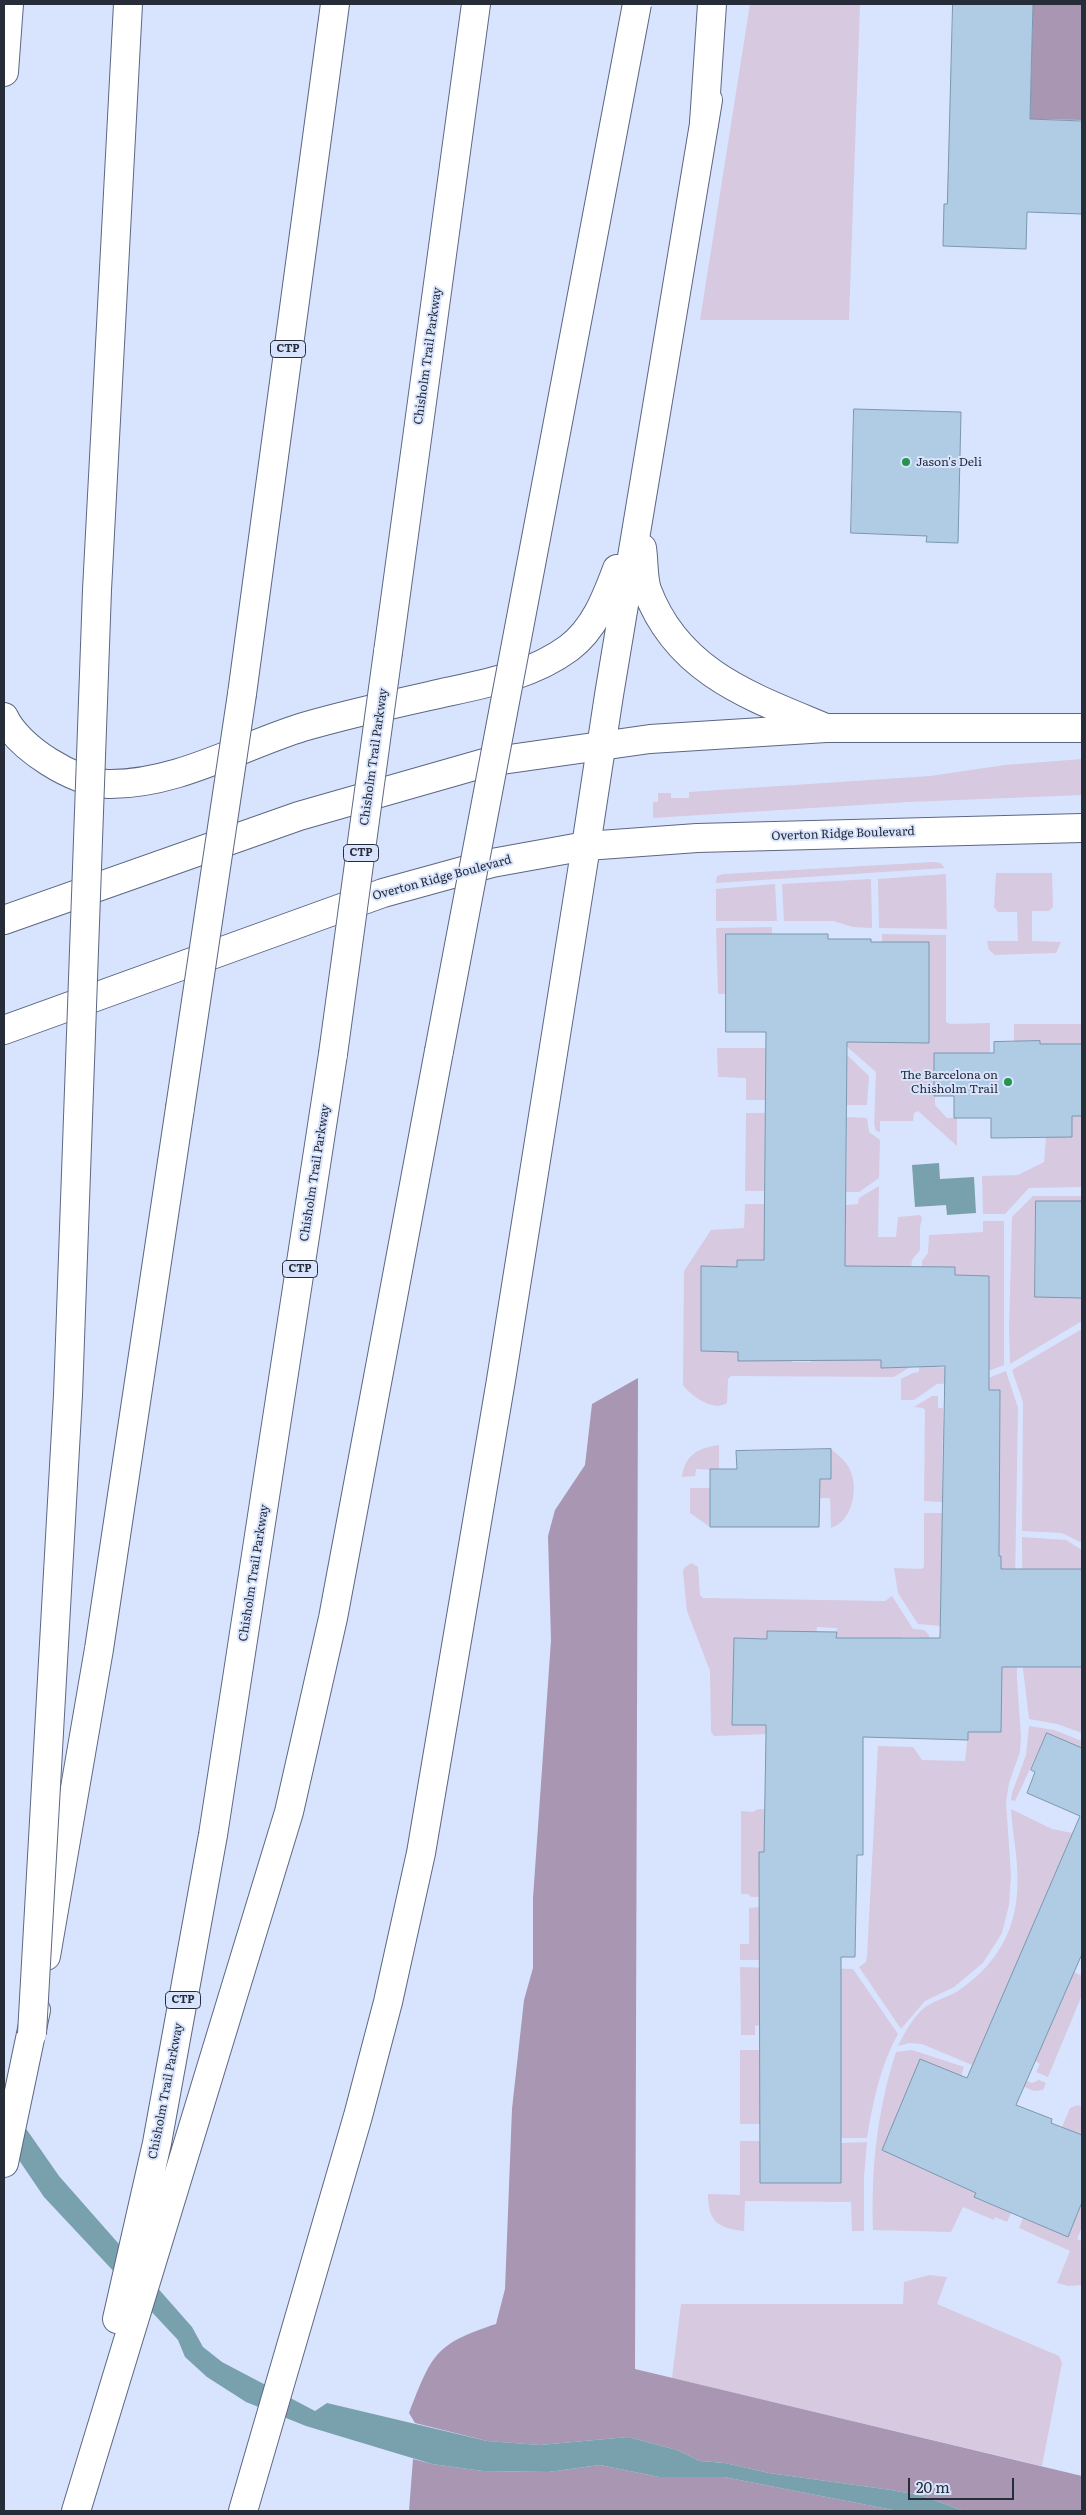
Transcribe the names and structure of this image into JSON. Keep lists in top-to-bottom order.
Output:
{
  "streets": {
    "main road": ["CTP", "Chisholm Trail Parkway", "Overton Ridge Boulevard"]
  },
  "places": ["Jason's Deli", "The Barcelona on Chisholm Trail"],
  "scale_bar": "20 m"
}
